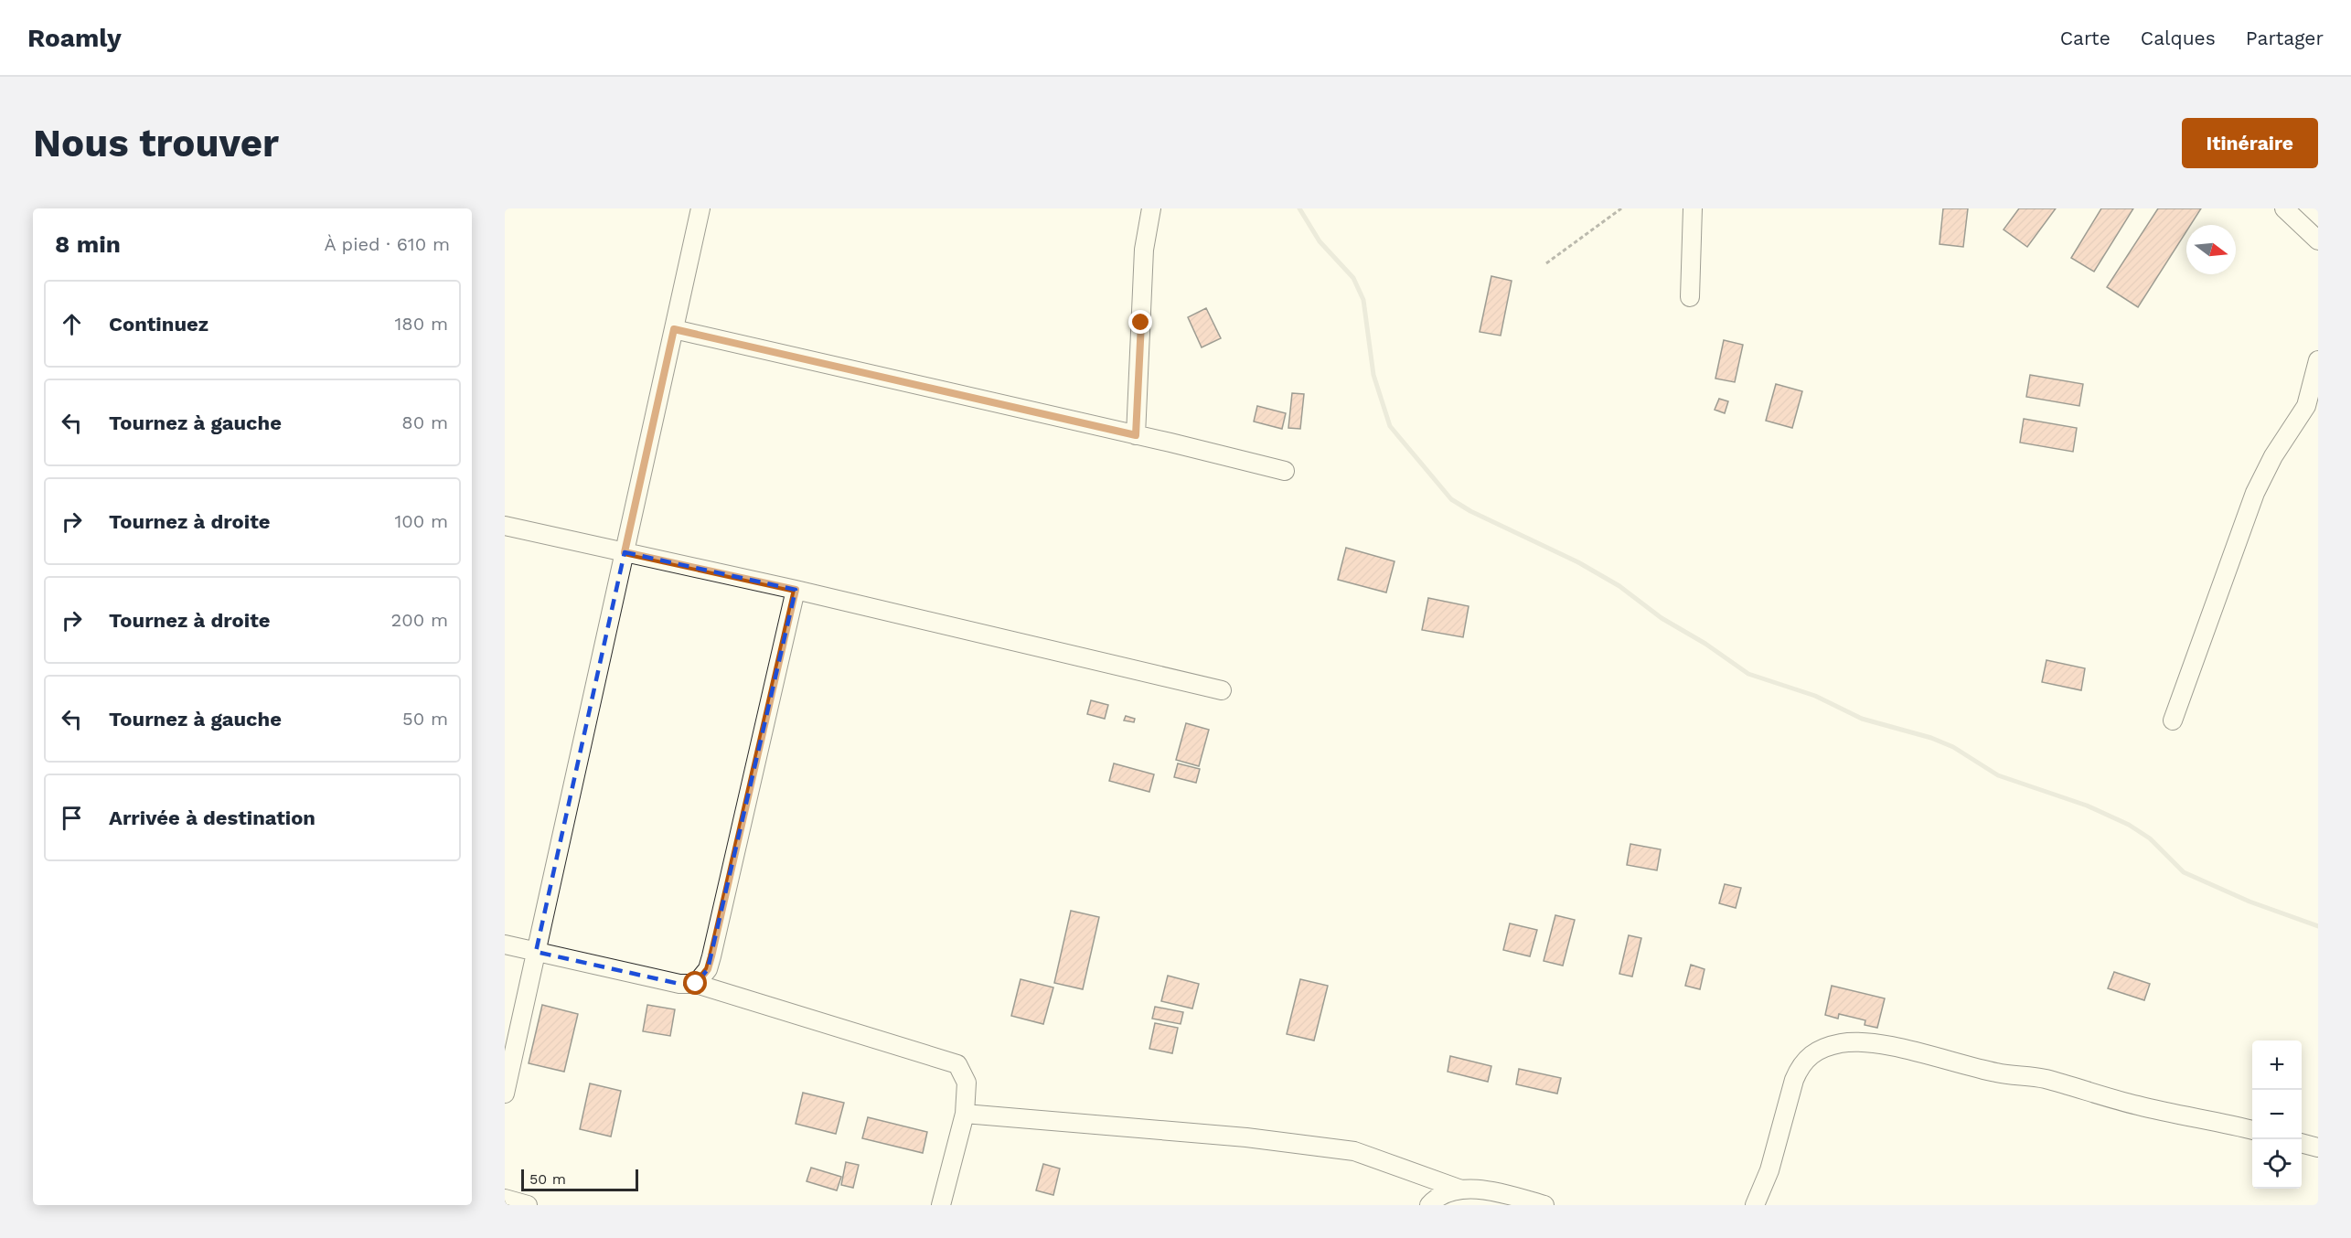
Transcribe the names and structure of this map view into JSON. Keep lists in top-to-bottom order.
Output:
{
  "scale_bar": "50 m",
  "north": "right",
  "page": {
    "header": "Roamly",
    "nav": ["Carte", "Calques", "Partager"],
    "buttons": "Itinéraire",
    "title": "Nous trouver",
    "heading": ["8 min", "À pied · 610 m"],
    "list": [
      ["Continuez", "180 m"],
      ["Tournez à gauche", "80 m"],
      ["Tournez à droite", "100 m"],
      ["Tournez à droite", "200 m"],
      ["Tournez à gauche", "50 m"],
      "Arrivée à destination"
    ],
    "map_buttons": ["+", "−"],
    "scale": "50 m"
  }
}
